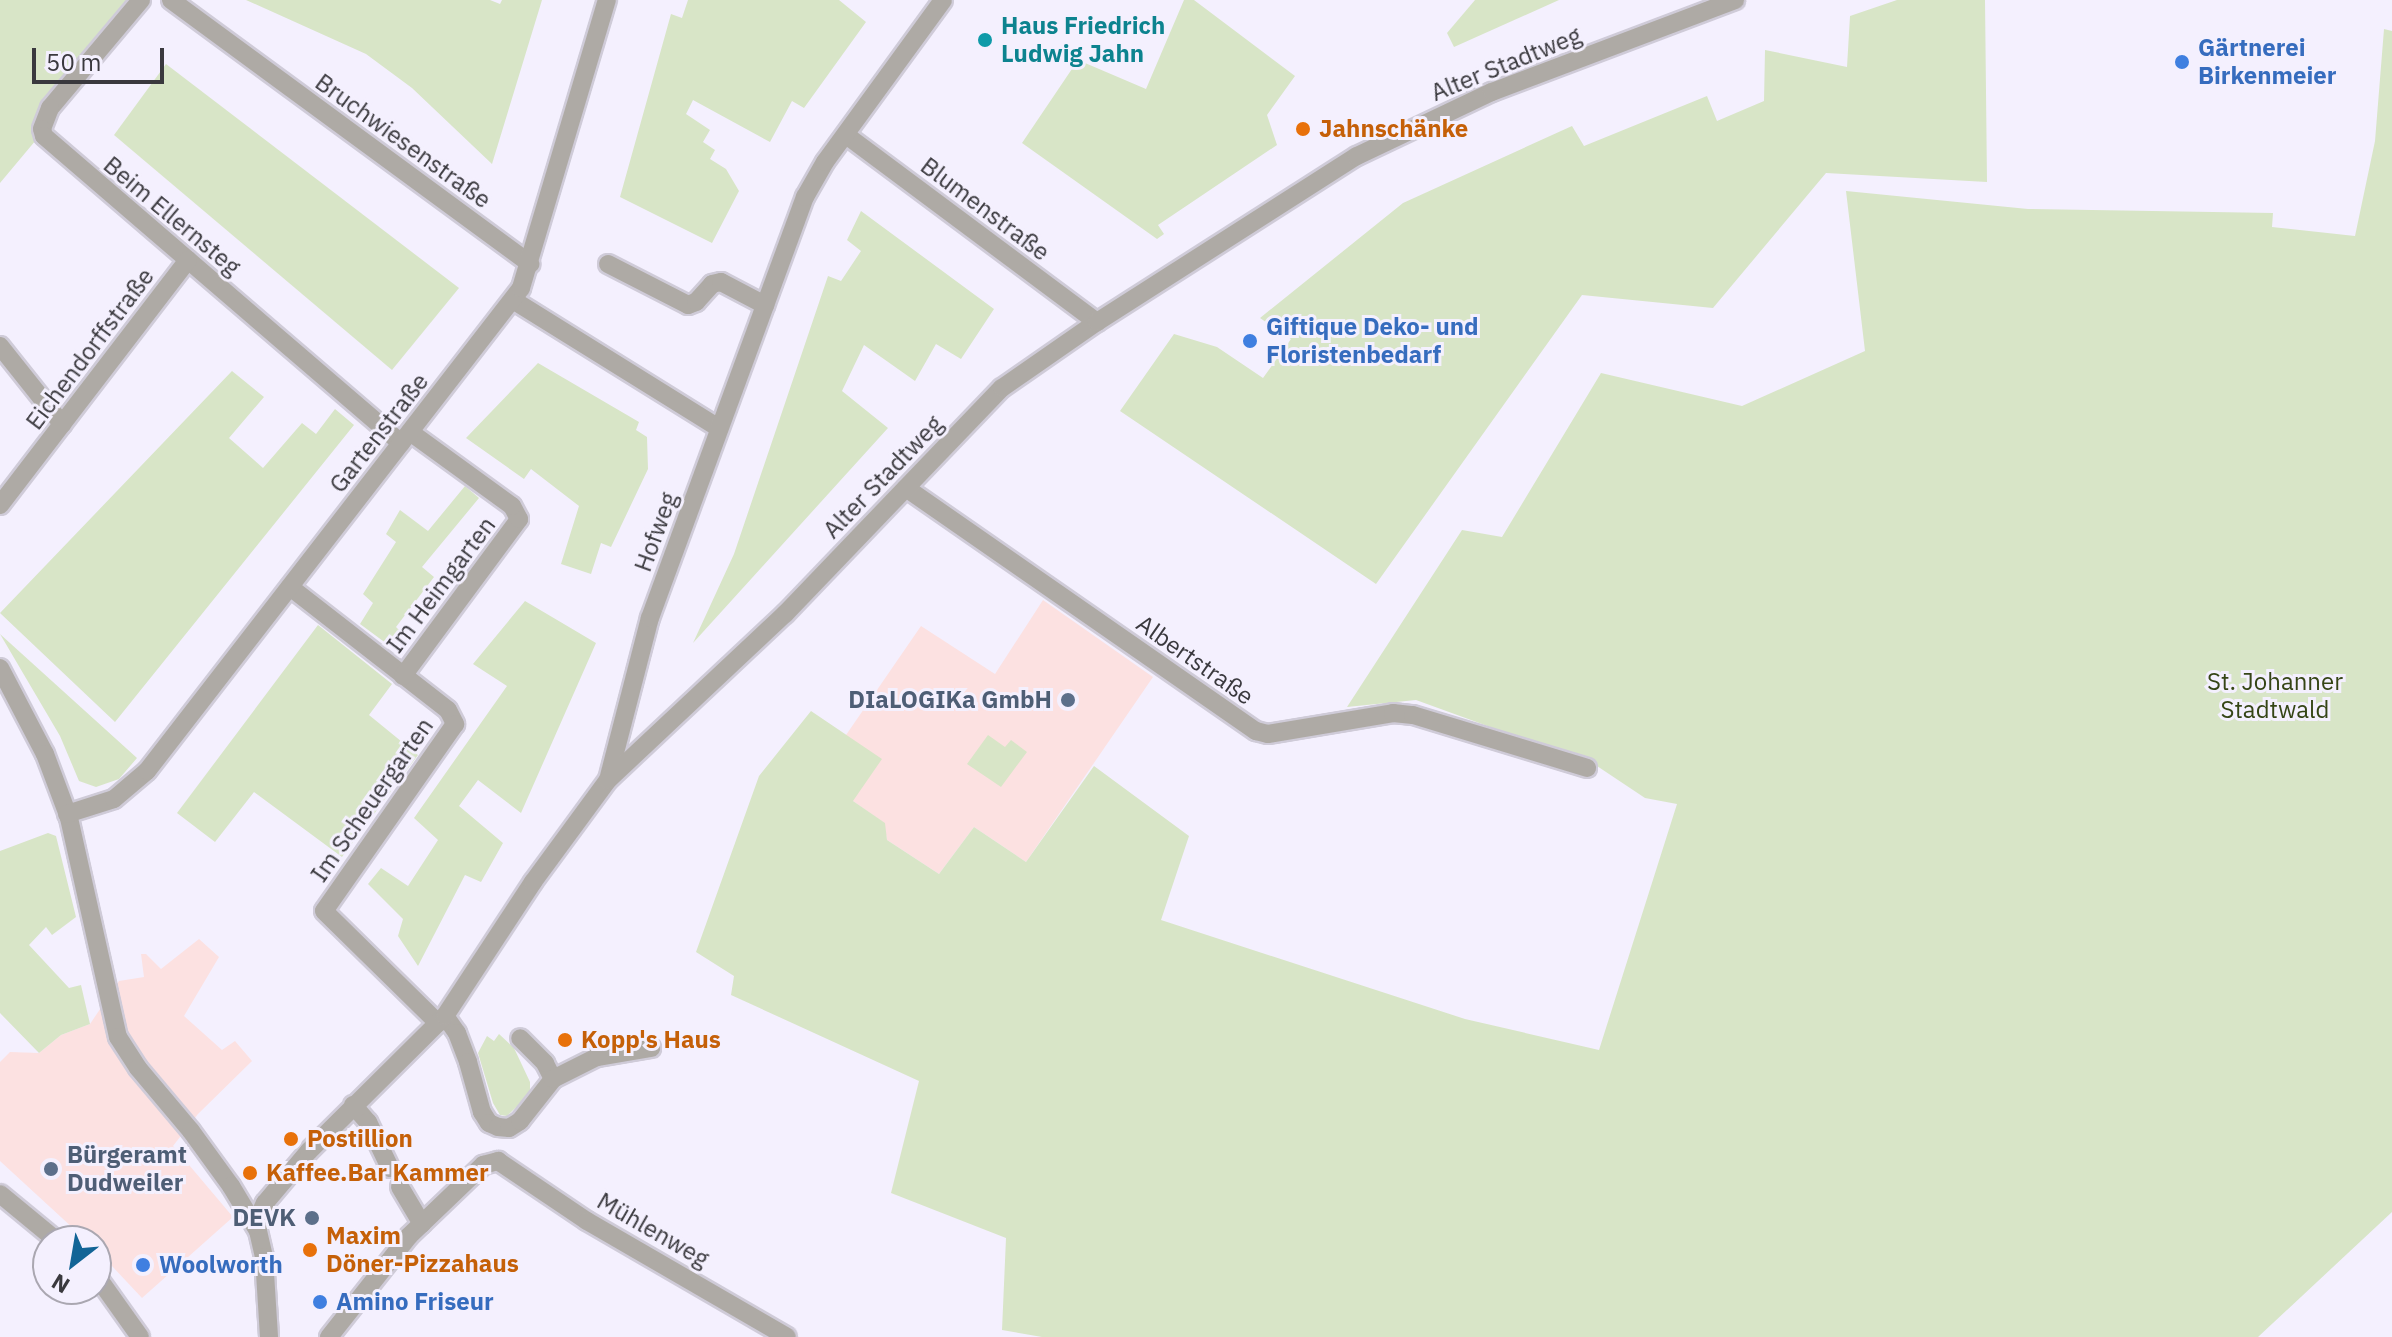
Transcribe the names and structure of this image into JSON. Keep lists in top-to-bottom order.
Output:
{
  "streets": {
    "street": [
      "Alter Stadtweg",
      "Bruchwiesenstraße",
      "Blumenstraße",
      "Beim Ellernsteg",
      "Eichendorffstraße",
      "Gartenstraße",
      "Hofweg",
      "Im Heimgarten",
      "Albertstraße",
      "Im Scheuergarten",
      "Mühlenweg"
    ]
  },
  "crossings": [
    ["Alter Stadtweg", "Blumenstraße"],
    ["Alter Stadtweg", "Hofweg"],
    ["Alter Stadtweg", "Albertstraße"],
    ["Alter Stadtweg", "Im Scheuergarten"],
    ["Bruchwiesenstraße", "Gartenstraße"],
    ["Blumenstraße", "Hofweg"],
    ["Beim Ellernsteg", "Eichendorffstraße"],
    ["Beim Ellernsteg", "Gartenstraße"],
    ["Beim Ellernsteg", "Im Heimgarten"],
    ["Gartenstraße", "Im Heimgarten"],
    ["Gartenstraße", "Im Scheuergarten"],
    ["Im Heimgarten", "Im Scheuergarten"]
  ],
  "parks": ["St. Johanner Stadtwald"],
  "places": [
    "Haus Friedrich Ludwig Jahn",
    "Gärtnerei Birkenmeier",
    "Jahnschänke",
    "Giftique Deko- und Floristenbedarf",
    "DIaLOGIKa GmbH",
    "Kopp's Haus",
    "Postillion",
    "Bürgeramt Dudweiler",
    "Kaffee.Bar Kammer",
    "DEVK",
    "Maxim Döner-Pizzahaus",
    "Woolworth",
    "Amino Friseur"
  ],
  "scale_bar": "50 m",
  "north": "bottom left"
}
